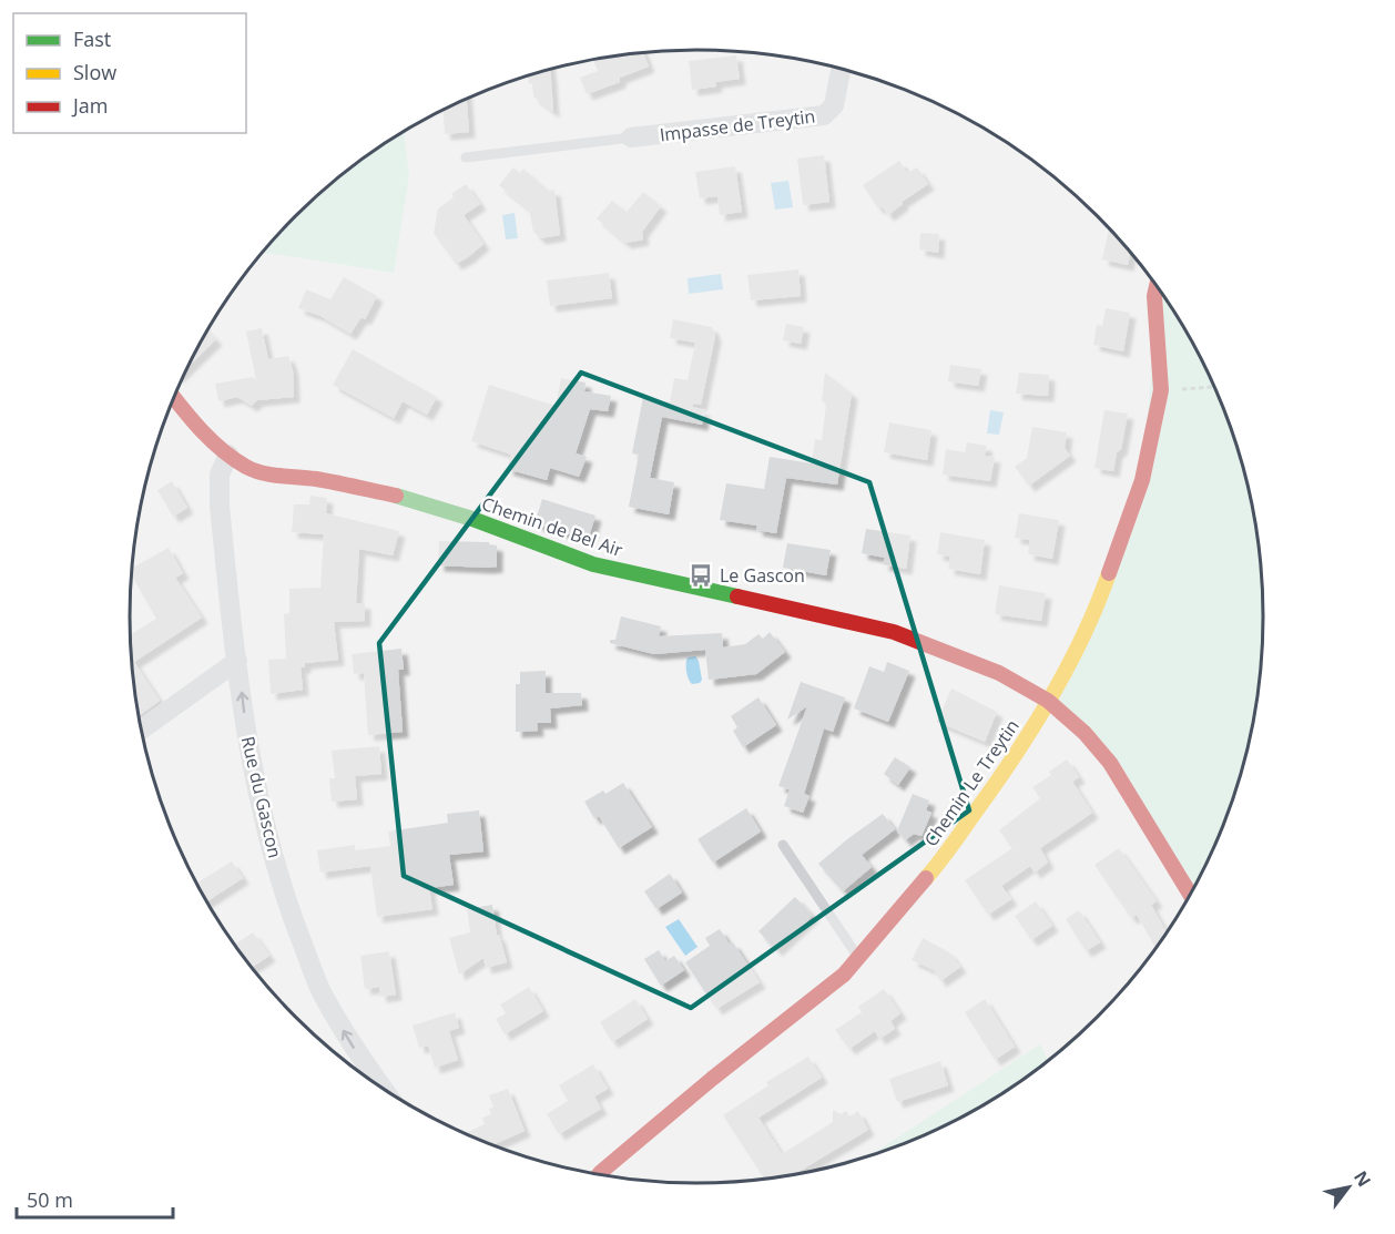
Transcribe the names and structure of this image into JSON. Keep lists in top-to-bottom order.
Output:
{
  "streets": {
    "street": [
      "Impasse de Treytin",
      "Chemin de Bel Air",
      "Chemin Le Treytin",
      "Rue du Gascon"
    ]
  },
  "crossings": [
    ["Chemin de Bel Air", "Chemin Le Treytin"],
    ["Chemin de Bel Air", "Rue du Gascon"]
  ],
  "one_way": ["Rue du Gascon"],
  "places": {
    "bus stop": ["Le Gascon"]
  },
  "legend": ["Fast", "Slow", "Jam"],
  "scale_bar": "50 m",
  "north": "top right"
}
